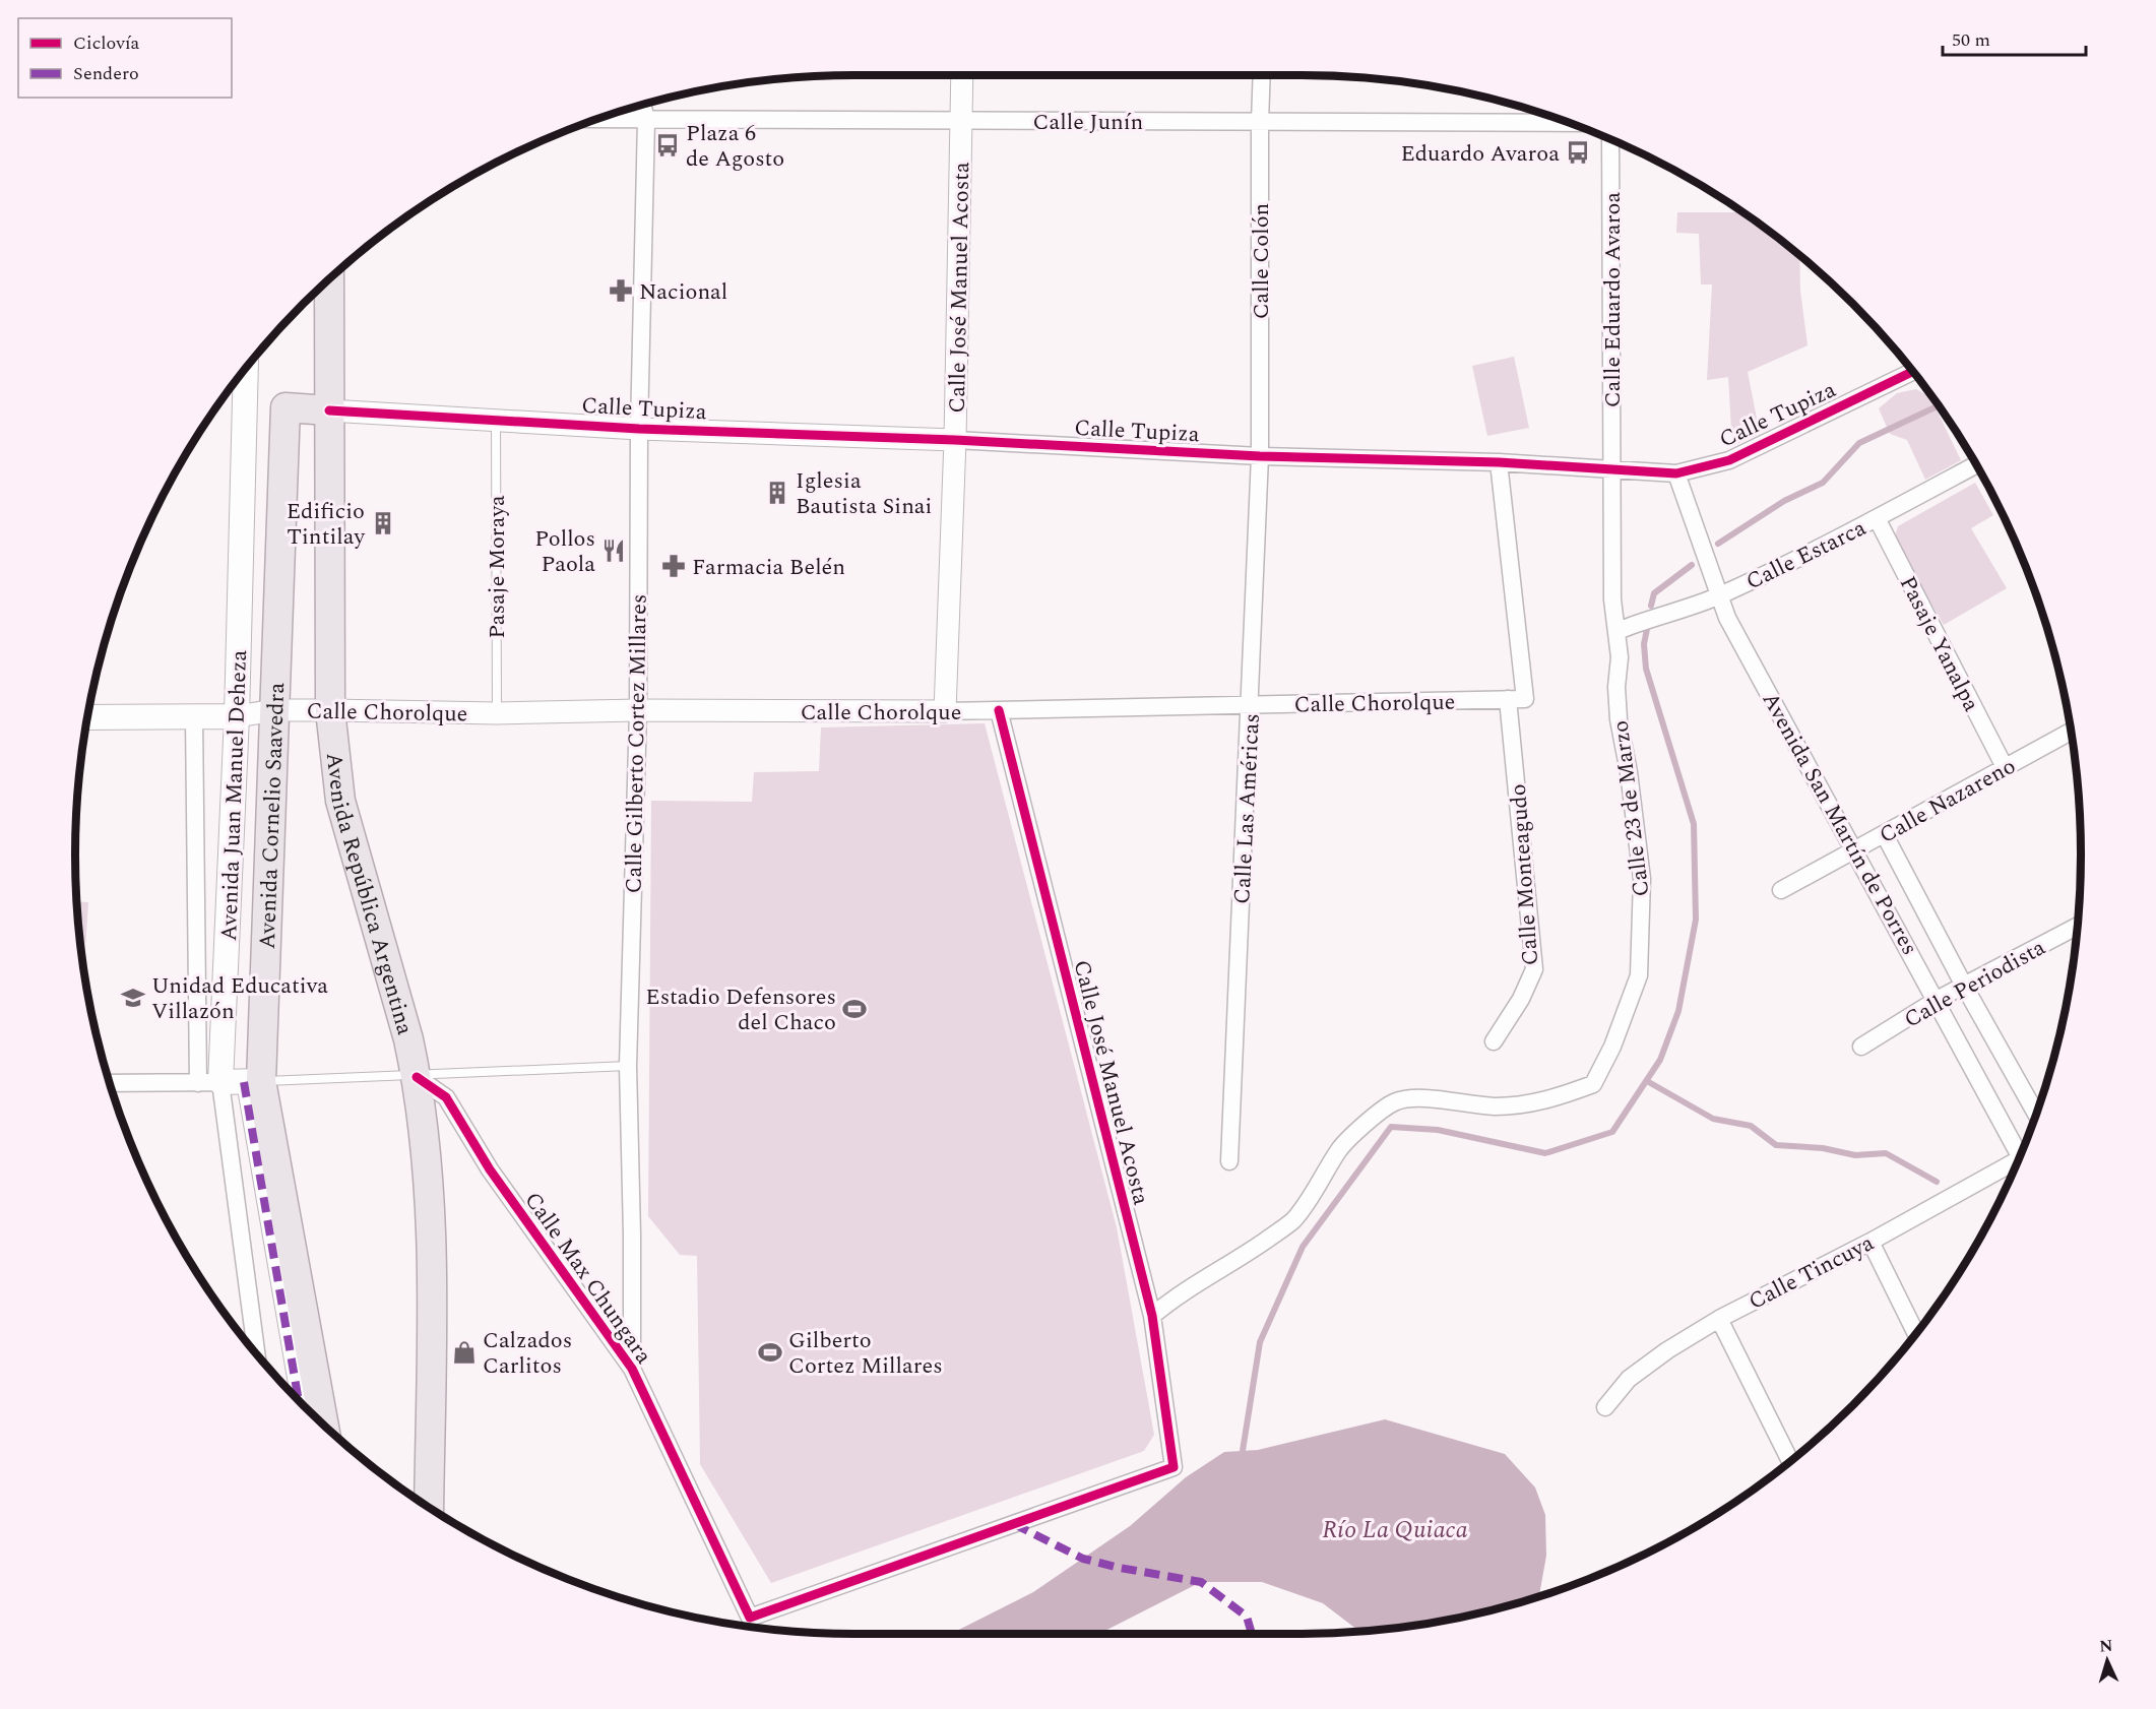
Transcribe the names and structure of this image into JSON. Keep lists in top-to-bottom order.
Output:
{
  "streets": {
    "highway": ["Calle Tupiza", "Avenida Cornelio Saavedra", "Avenida República Argentina"],
    "main road": ["Avenida Juan Manuel Deheza"],
    "street": [
      "Calle Junín",
      "Calle Colón",
      "Calle José Manuel Acosta",
      "Calle Eduardo Avaroa",
      "Calle Estarca",
      "Pasaje Yanalpa",
      "Calle Chorolque",
      "Calle Gilberto Cortez Millares",
      "Calle Nazareno",
      "Calle Las Américas",
      "Calle 23 de Marzo",
      "Avenida San Martín de Porres",
      "Calle Monteagudo",
      "Calle Periodista",
      "Calle Tincuya",
      "Calle Max Chungara"
    ],
    "lane": ["Pasaje Moraya"]
  },
  "crossings": [
    ["Calle Junín", "Calle Colón"],
    ["Calle Junín", "Calle José Manuel Acosta"],
    ["Calle Junín", "Calle Gilberto Cortez Millares"],
    ["Calle Colón", "Calle Tupiza"],
    ["Calle Colón", "Calle Las Américas"],
    ["Calle José Manuel Acosta", "Calle Tupiza"],
    ["Calle José Manuel Acosta", "Calle Chorolque"],
    ["Calle José Manuel Acosta", "Calle 23 de Marzo"],
    ["Calle José Manuel Acosta", "Calle Max Chungara"],
    ["Calle Eduardo Avaroa", "Calle Tupiza"],
    ["Calle Eduardo Avaroa", "Calle 23 de Marzo"],
    ["Calle Tupiza", "Pasaje Moraya"],
    ["Calle Tupiza", "Calle Gilberto Cortez Millares"],
    ["Calle Tupiza", "Calle Las Américas"],
    ["Calle Tupiza", "Calle 23 de Marzo"],
    ["Calle Tupiza", "Avenida Cornelio Saavedra"],
    ["Calle Tupiza", "Avenida San Martín de Porres"],
    ["Calle Tupiza", "Calle Monteagudo"],
    ["Calle Tupiza", "Avenida República Argentina"],
    ["Calle Estarca", "Pasaje Yanalpa"],
    ["Calle Estarca", "Calle 23 de Marzo"],
    ["Calle Estarca", "Avenida San Martín de Porres"],
    ["Pasaje Moraya", "Calle Chorolque"],
    ["Pasaje Yanalpa", "Calle Nazareno"],
    ["Calle Chorolque", "Calle Gilberto Cortez Millares"],
    ["Calle Chorolque", "Avenida Juan Manuel Deheza"],
    ["Calle Chorolque", "Calle Las Américas"],
    ["Calle Chorolque", "Avenida Cornelio Saavedra"],
    ["Calle Chorolque", "Calle Monteagudo"],
    ["Calle Chorolque", "Avenida República Argentina"],
    ["Calle Gilberto Cortez Millares", "Calle Max Chungara"],
    ["Avenida Juan Manuel Deheza", "Avenida Cornelio Saavedra"],
    ["Calle Nazareno", "Avenida San Martín de Porres"],
    ["Avenida San Martín de Porres", "Calle Periodista"],
    ["Avenida República Argentina", "Calle Max Chungara"]
  ],
  "water": ["Río La Quiaca"],
  "places": {
    "bus stop": ["Plaza 6 de Agosto", "Eduardo Avaroa"],
    "pharmacy": ["Nacional", "Farmacia Belén"],
    "building": ["Iglesia Bautista Sinai", "Edificio Tintilay"],
    "restaurant": ["Pollos Paola"],
    "school or university": ["Unidad Educativa Villazón"],
    "sports": ["Estadio Defensores del Chaco", "Gilberto Cortez Millares"],
    "shop": ["Calzados Carlitos"]
  },
  "legend": ["Ciclovía", "Sendero"],
  "scale_bar": "50 m",
  "north": "top"
}
